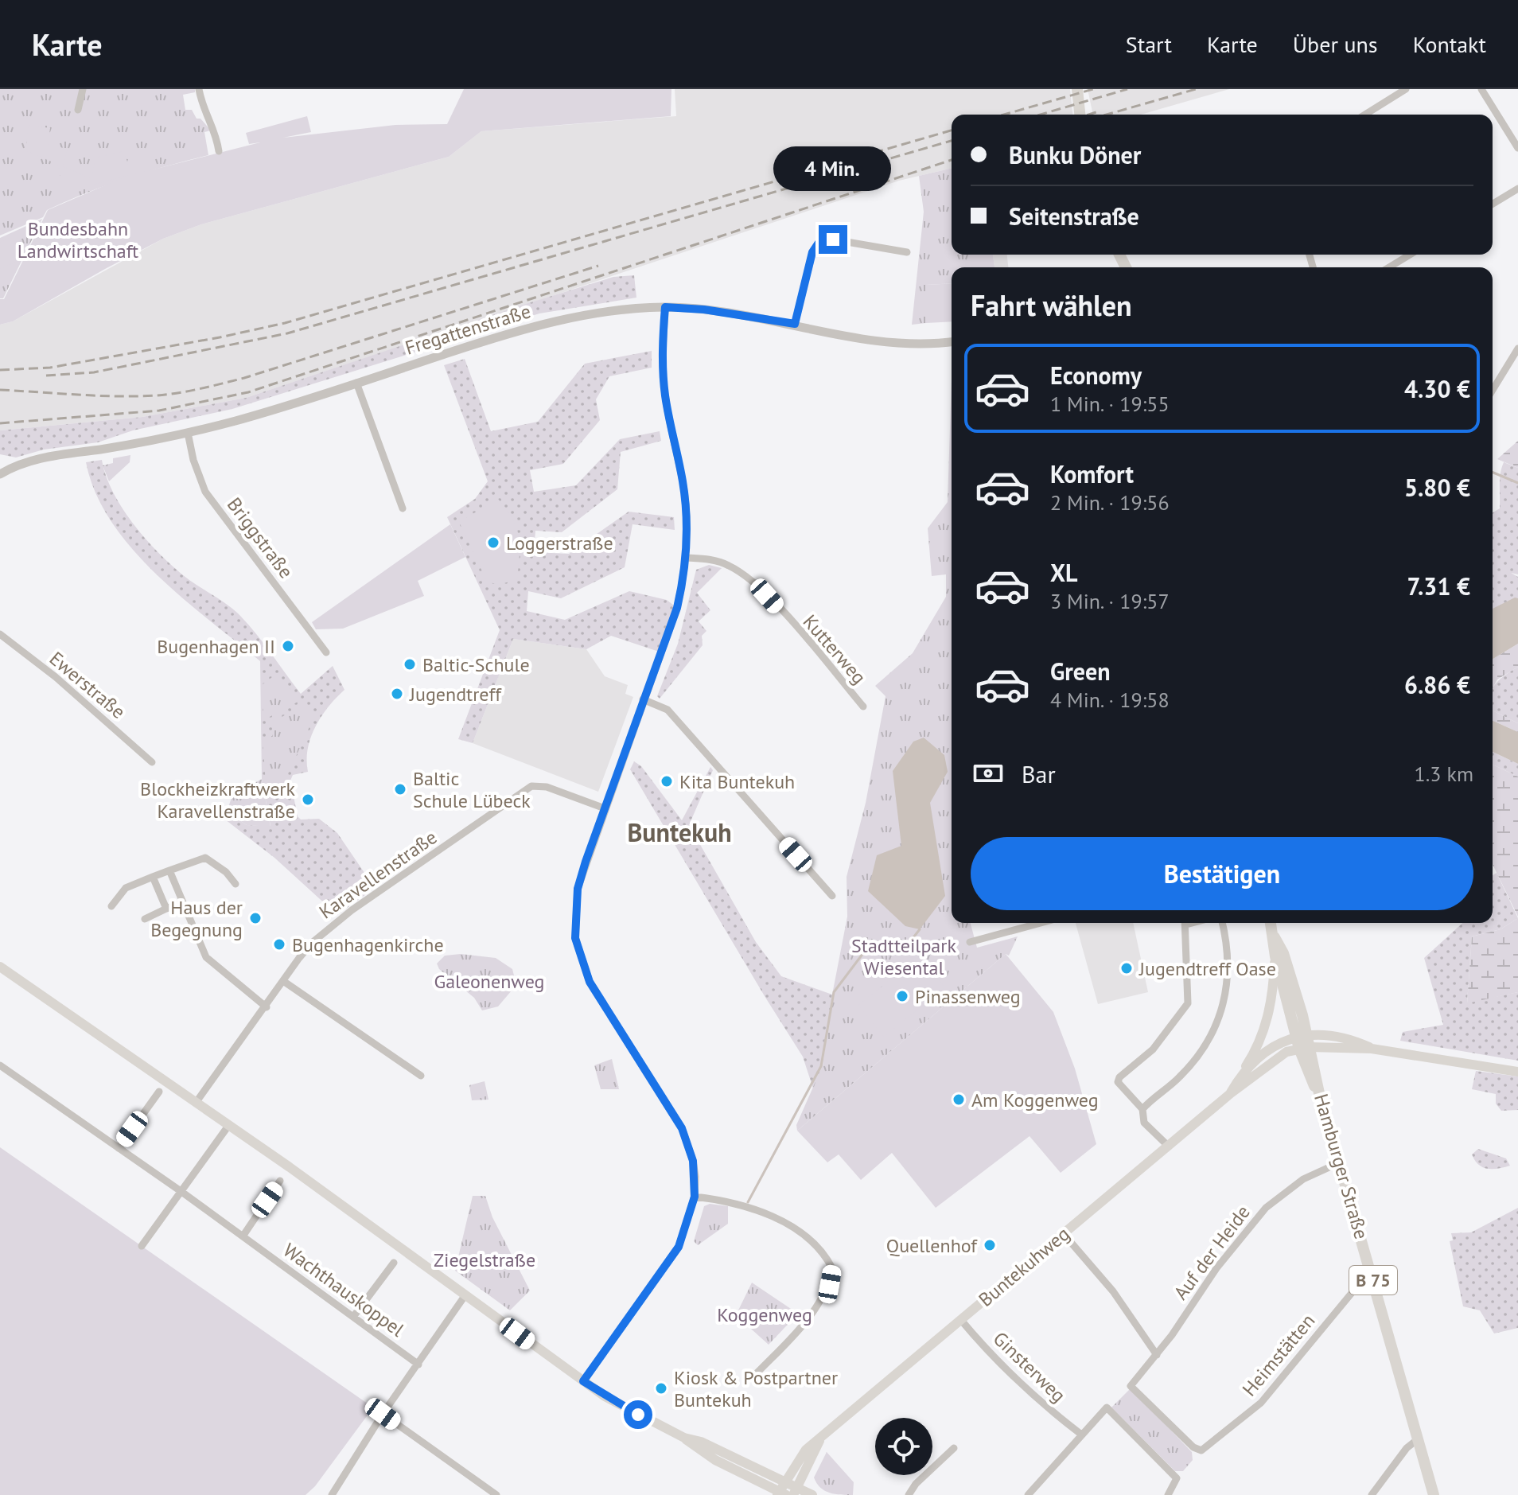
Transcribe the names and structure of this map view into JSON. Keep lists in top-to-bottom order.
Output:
{
  "streets": {
    "main road": ["Hamburger Straße", "Buntekuhweg", "B 75"],
    "street": [
      "Fregattenstraße",
      "Briggstraße",
      "Kutterweg",
      "Ewerstraße",
      "Karavellenstraße",
      "Auf der Heide",
      "Wachthauskoppel",
      "Heimstätten",
      "Ginsterweg"
    ]
  },
  "crossings": [
    ["Fregattenstraße", "Briggstraße"],
    ["Hamburger Straße", "Auf der Heide"],
    ["Hamburger Straße", "Buntekuhweg"],
    ["Hamburger Straße", "B 75"],
    ["Hamburger Straße", "Heimstätten"],
    ["Auf der Heide", "Heimstätten"],
    ["Buntekuhweg", "B 75"],
    ["Buntekuhweg", "Ginsterweg"]
  ],
  "districts": ["Buntekuh"],
  "parks": [
    "Bundesbahn Landwirtschaft",
    "Stadtteilpark Wiesental",
    "Galeonenweg",
    "Ziegelstraße",
    "Koggenweg"
  ],
  "places": [
    "Loggerstraße",
    "Bugenhagen II",
    "Baltic-Schule",
    "Jugendtreff",
    "Kita Buntekuh",
    "Baltic Schule Lübeck",
    "Blockheizkraftwerk Karavellenstraße",
    "Haus der Begegnung",
    "Bugenhagenkirche",
    "Jugendtreff Oase",
    "Pinassenweg",
    "Am Koggenweg",
    "Quellenhof",
    "Kiosk & Postpartner Buntekuh"
  ],
  "page": {
    "header": "Karte",
    "nav": [
      "Start",
      "Karte",
      "Über uns",
      "Kontakt"
    ],
    "banner": ["Bunku Döner", "Seitenstraße"],
    "bubble": "4 Min.",
    "heading": "Fahrt wählen",
    "list": [
      {
        "name": "Economy",
        "note": "1 Min. · 19:55",
        "value": "4.30 €"
      },
      {
        "name": "Komfort",
        "note": "2 Min. · 19:56",
        "value": "5.80 €"
      },
      {
        "name": "XL",
        "note": "3 Min. · 19:57",
        "value": "7.31 €"
      },
      {
        "name": "Green",
        "note": "4 Min. · 19:58",
        "value": "6.86 €"
      }
    ],
    "pay": ["Bar", "1.3 km"],
    "buttons": "Bestätigen"
  }
}
